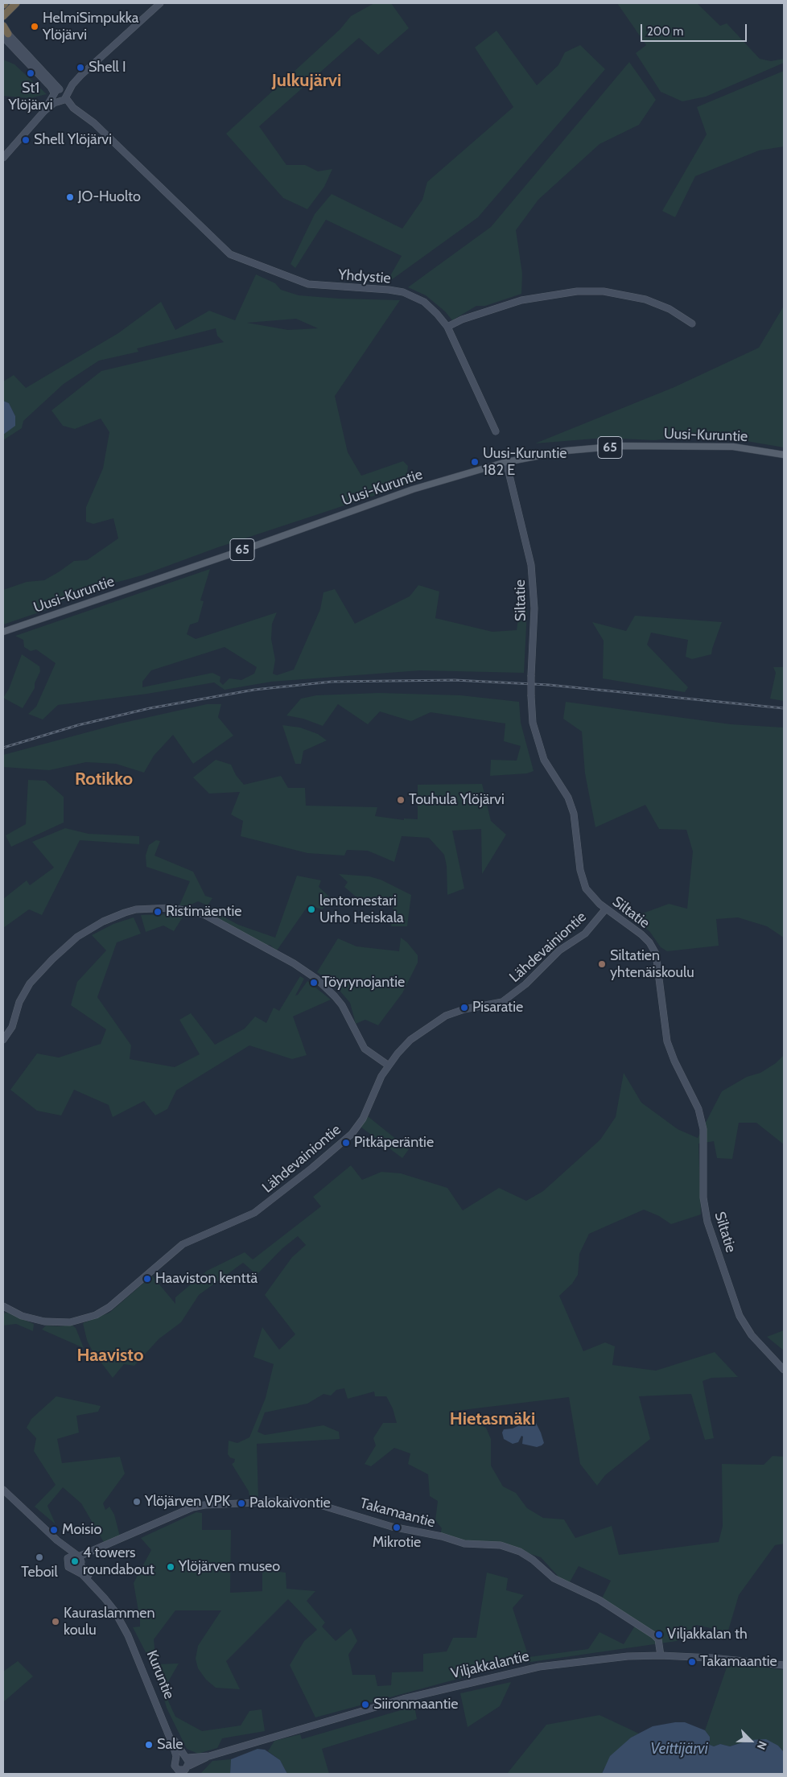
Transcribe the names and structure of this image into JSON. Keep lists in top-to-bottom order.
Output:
{
  "streets": {
    "main road": ["Uusi-Kuruntie", "65"],
    "street": [
      "Yhdystie",
      "Siltatie",
      "Lähdevainiontie",
      "Takamaantie",
      "Viljakkalantie",
      "Kuruntie"
    ]
  },
  "crossings": [
    ["Uusi-Kuruntie", "Siltatie"],
    ["Siltatie", "Lähdevainiontie"],
    ["Takamaantie", "Viljakkalantie"],
    ["Takamaantie", "Kuruntie"],
    ["Viljakkalantie", "Kuruntie"]
  ],
  "districts": [
    "Julkujärvi",
    "Rotikko",
    "Haavisto",
    "Hietasmäki"
  ],
  "water": ["Veittijärvi"],
  "places": [
    "HelmiSimpukka Ylöjärvi",
    "Shell I",
    "St1 Ylöjärvi",
    "Shell Ylöjärvi",
    "JO-Huolto",
    "Uusi-Kuruntie 182 E",
    "Touhula Ylöjärvi",
    "lentomestari Urho Heiskala",
    "Ristimäentie",
    "Siltatien yhtenäiskoulu",
    "Töyrynojantie",
    "Pisaratie",
    "Pitkäperäntie",
    "Haaviston kenttä",
    "Ylöjärven VPK",
    "Palokaivontie",
    "Mikrotie",
    "Moisio",
    "Teboil",
    "4 towers roundabout",
    "Ylöjärven museo",
    "Kauraslammen koulu",
    "Viljakkalan th",
    "Takamaantie",
    "Siironmaantie",
    "Sale"
  ],
  "scale_bar": "200 m",
  "north": "bottom right"
}
